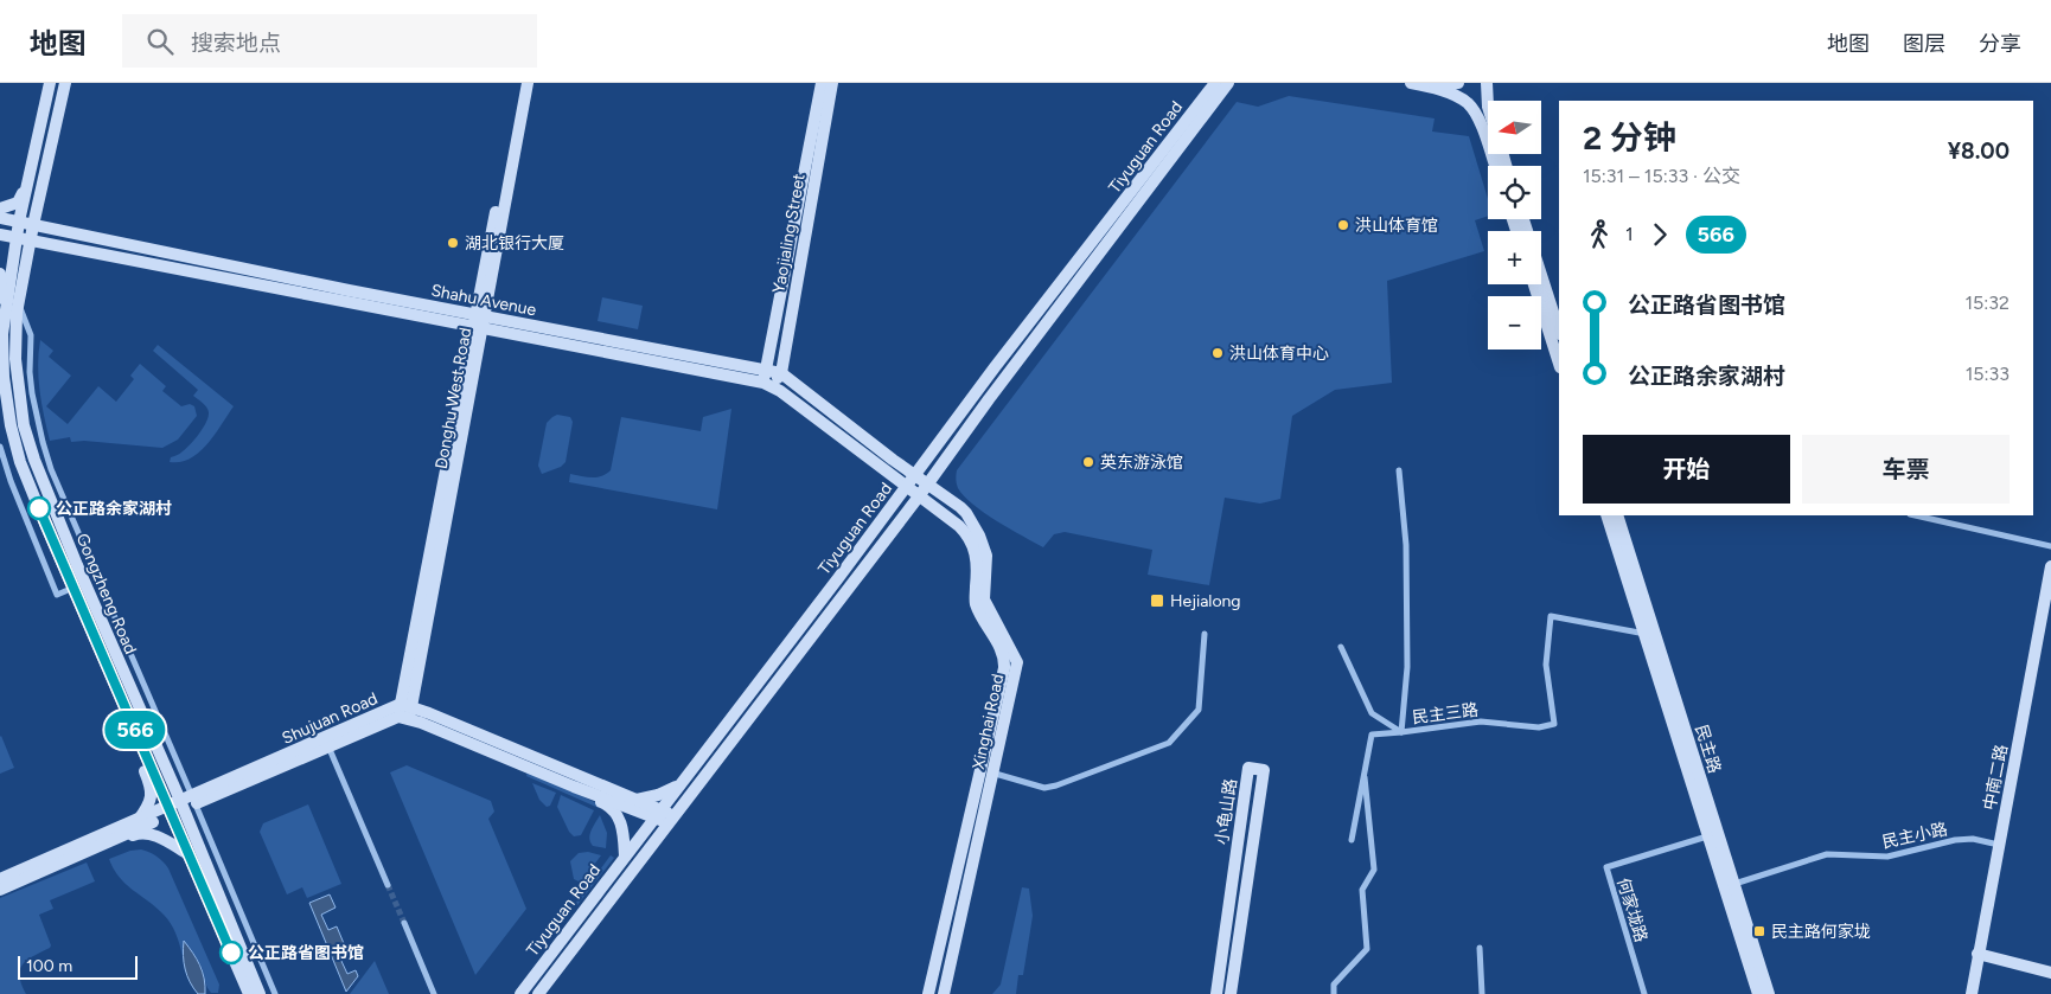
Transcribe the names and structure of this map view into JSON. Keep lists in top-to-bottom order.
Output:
{
  "streets": {
    "main road": [
      "Tiyuguan Road",
      "Yaojialing Street",
      "Shahu Avenue",
      "Donghu West Road",
      "Gongzheng Road",
      "Shujuan Road",
      "Xinghai Road",
      "民主路",
      "中南二路",
      "小龟山路"
    ],
    "street": ["民主三路", "民主小路", "何家垅路"]
  },
  "crossings": [
    ["Tiyuguan Road", "Shahu Avenue"],
    ["Tiyuguan Road", "Xinghai Road"],
    ["Yaojialing Street", "Shahu Avenue"],
    ["Shahu Avenue", "Donghu West Road"],
    ["Shahu Avenue", "Gongzheng Road"],
    ["Shahu Avenue", "Xinghai Road"],
    ["Donghu West Road", "Shujuan Road"],
    ["Gongzheng Road", "Shujuan Road"],
    ["民主三路", "民主路"],
    ["民主路", "民主小路"],
    ["民主路", "何家垅路"],
    ["中南二路", "民主小路"]
  ],
  "places": {
    "other": [
      "洪山体育馆",
      "湖北银行大厦",
      "洪山体育中心",
      "英东游泳馆",
      "公正路余家湖村",
      "公正路省图书馆"
    ],
    "transit": ["Hejialong", "民主路何家垅"]
  },
  "lines": ["bus line 566"],
  "scale_bar": "100 m",
  "north": "left",
  "page": {
    "header": "地图",
    "search": "搜索地点",
    "nav": ["地图", "图层", "分享"],
    "on_map": "566",
    "map_buttons": ["+", "−"],
    "heading": ["2 分钟", "15:31 – 15:33 · 公交", "¥8.00"],
    "legs": ["1", "566"],
    "list": [
      {
        "name": "公正路省图书馆",
        "value": "15:32"
      },
      {
        "name": "公正路余家湖村",
        "value": "15:33"
      }
    ],
    "buttons": ["开始", "车票"],
    "scale": "100 m"
  }
}
